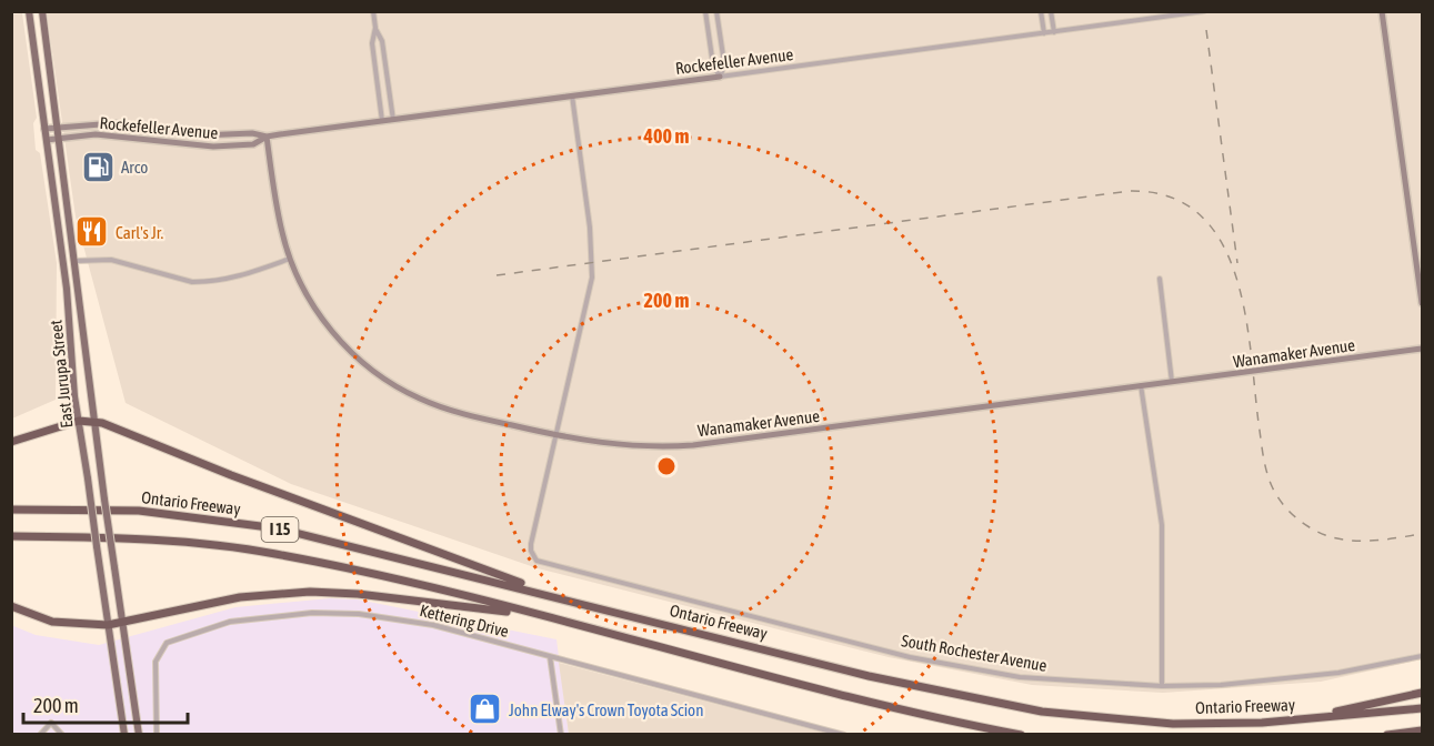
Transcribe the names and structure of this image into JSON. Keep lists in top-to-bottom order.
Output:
{
  "streets": {
    "highway": ["Ontario Freeway", "I 15"],
    "main road": ["East Jurupa Street"],
    "street": [
      "Rockefeller Avenue",
      "Wanamaker Avenue",
      "Kettering Drive",
      "South Rochester Avenue"
    ]
  },
  "crossings": [
    ["Rockefeller Avenue", "Wanamaker Avenue"],
    ["Rockefeller Avenue", "East Jurupa Street"],
    ["Wanamaker Avenue", "South Rochester Avenue"]
  ],
  "places": {
    "fuel station": ["Arco"],
    "restaurant": ["Carl's Jr."],
    "shop": ["John Elway's Crown Toyota Scion"]
  },
  "scale_bar": "200 m",
  "rings": ["400 m", "200 m"]
}
